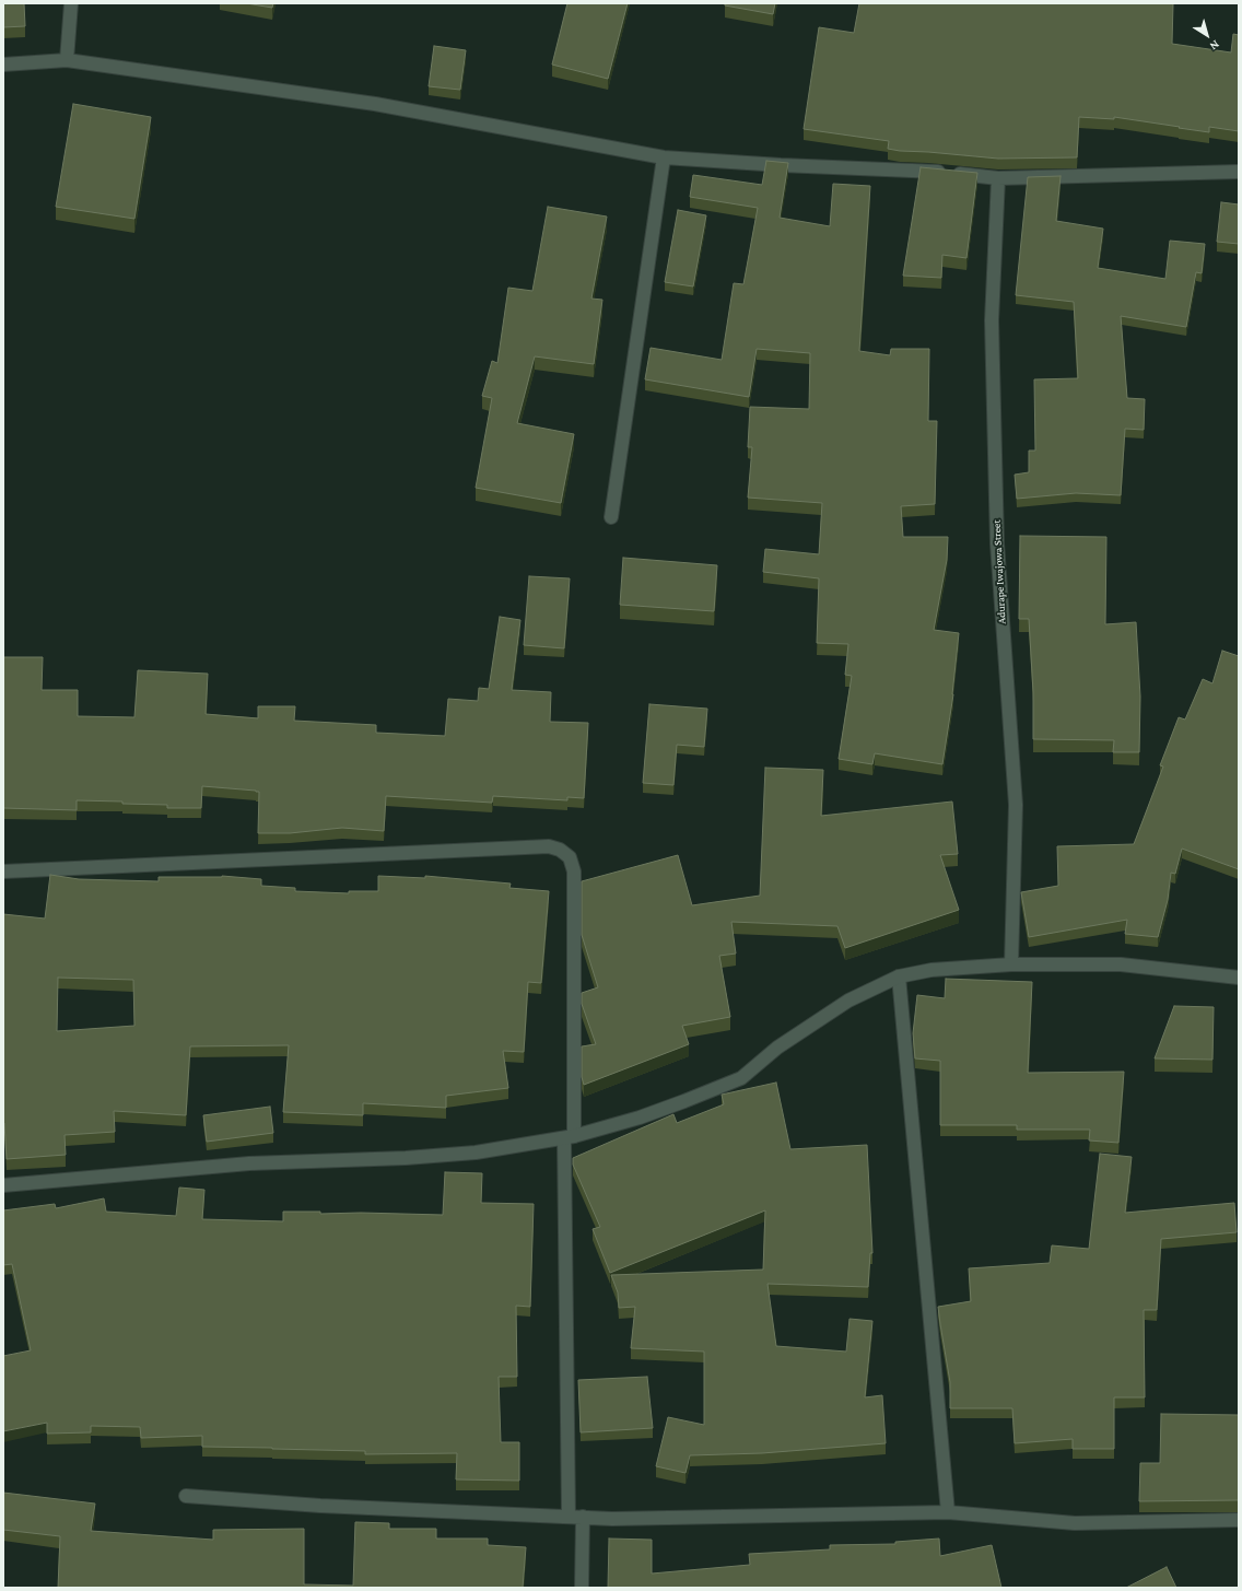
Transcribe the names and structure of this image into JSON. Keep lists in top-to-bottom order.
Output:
{
  "streets": {
    "street": ["Adurape Iwajowa Street"]
  },
  "north": "bottom right"
}
